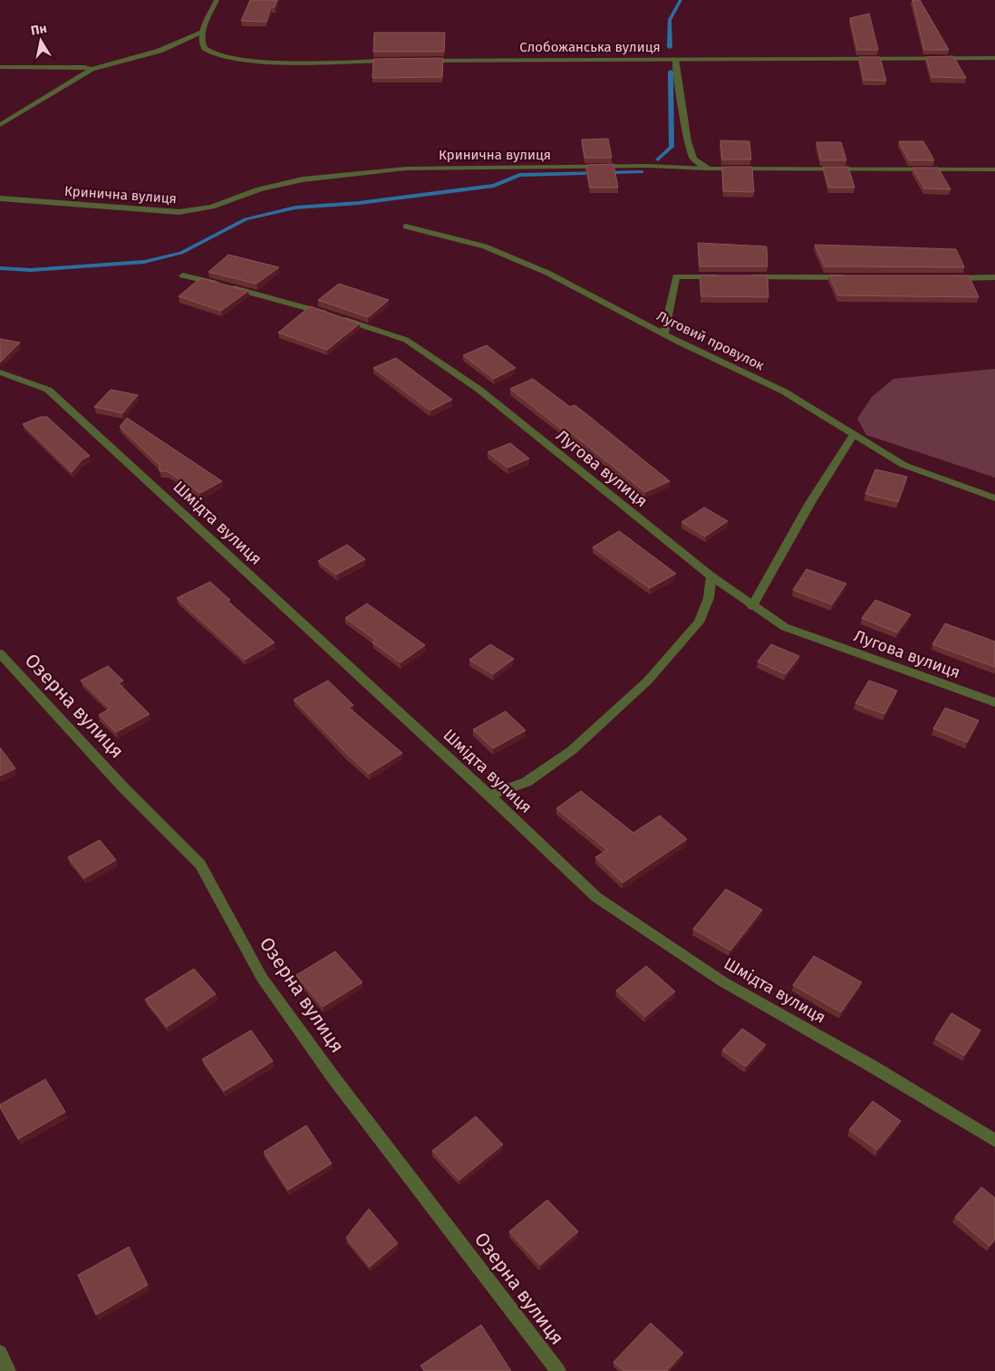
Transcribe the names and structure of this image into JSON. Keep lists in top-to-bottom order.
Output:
{
  "streets": {
    "street": [
      "Слобожанська вулиця",
      "Кринична вулиця",
      "Луговий провулок",
      "Лугова вулиця",
      "Шмідта вулиця",
      "Озерна вулиця"
    ]
  },
  "north": "top"
}
